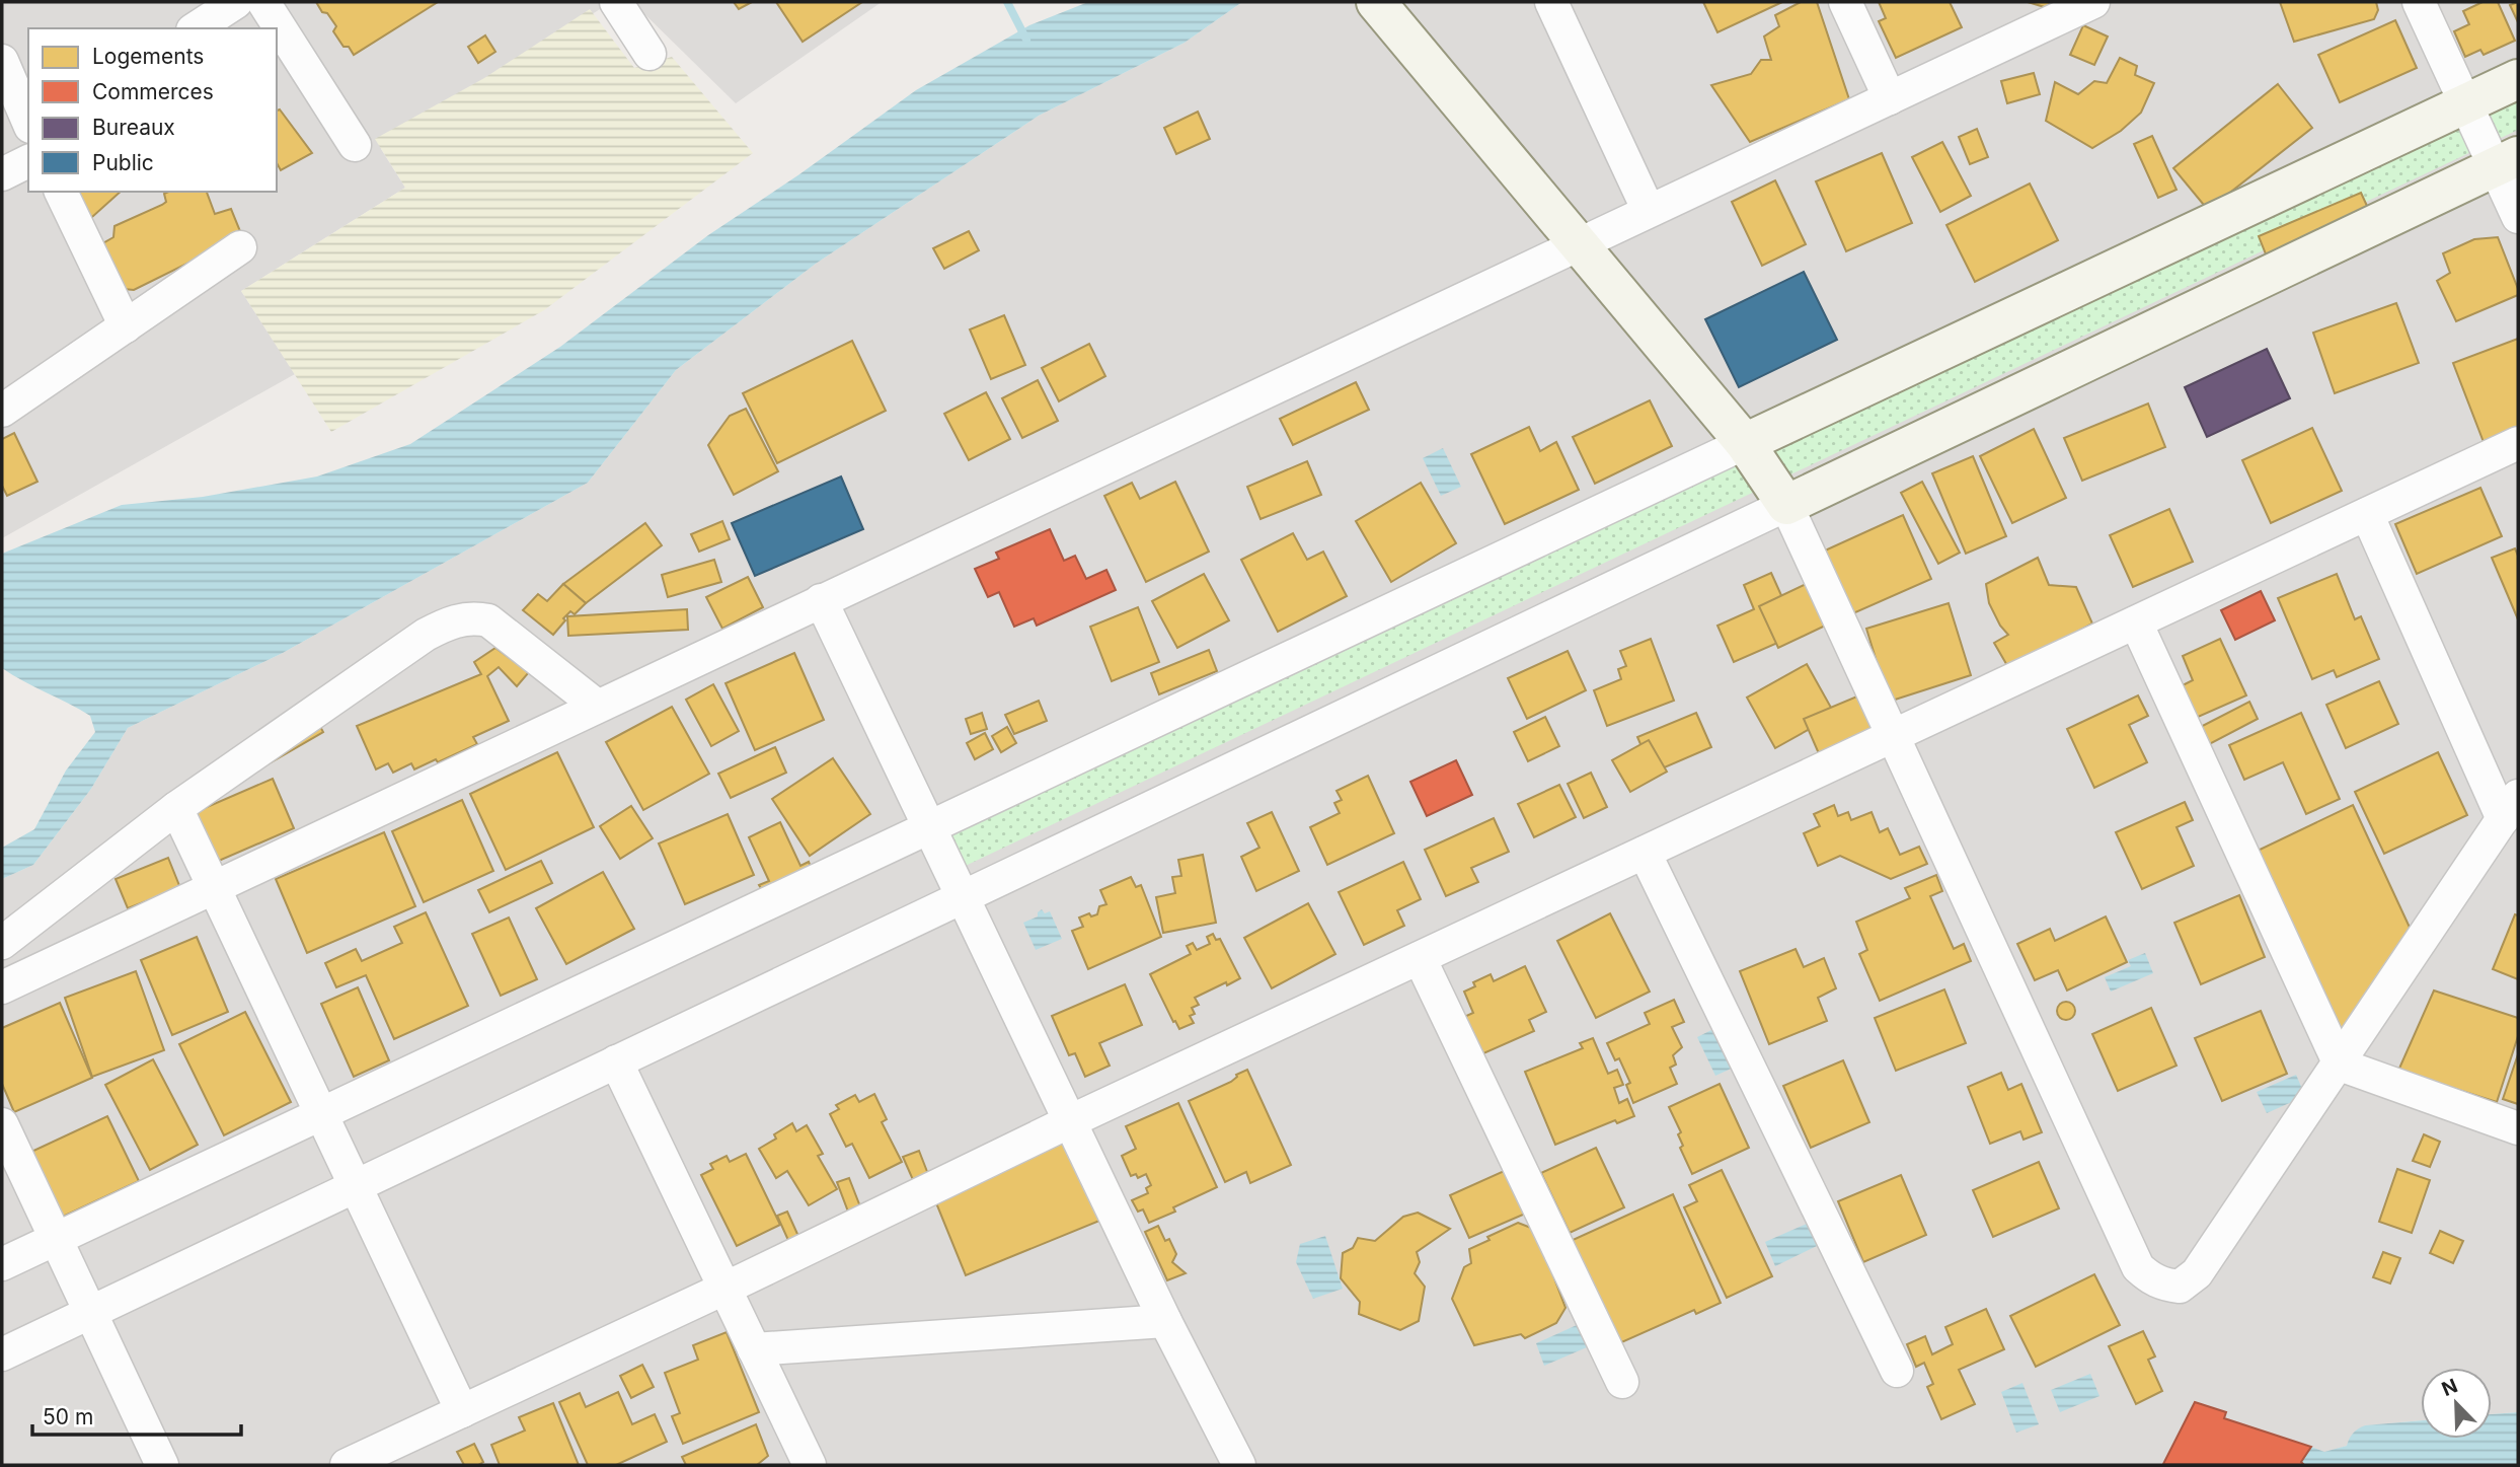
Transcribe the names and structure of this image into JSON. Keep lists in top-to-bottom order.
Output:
{
  "legend": [
    "Logements",
    "Commerces",
    "Bureaux",
    "Public"
  ],
  "scale_bar": "50 m",
  "north": "top left"
}
